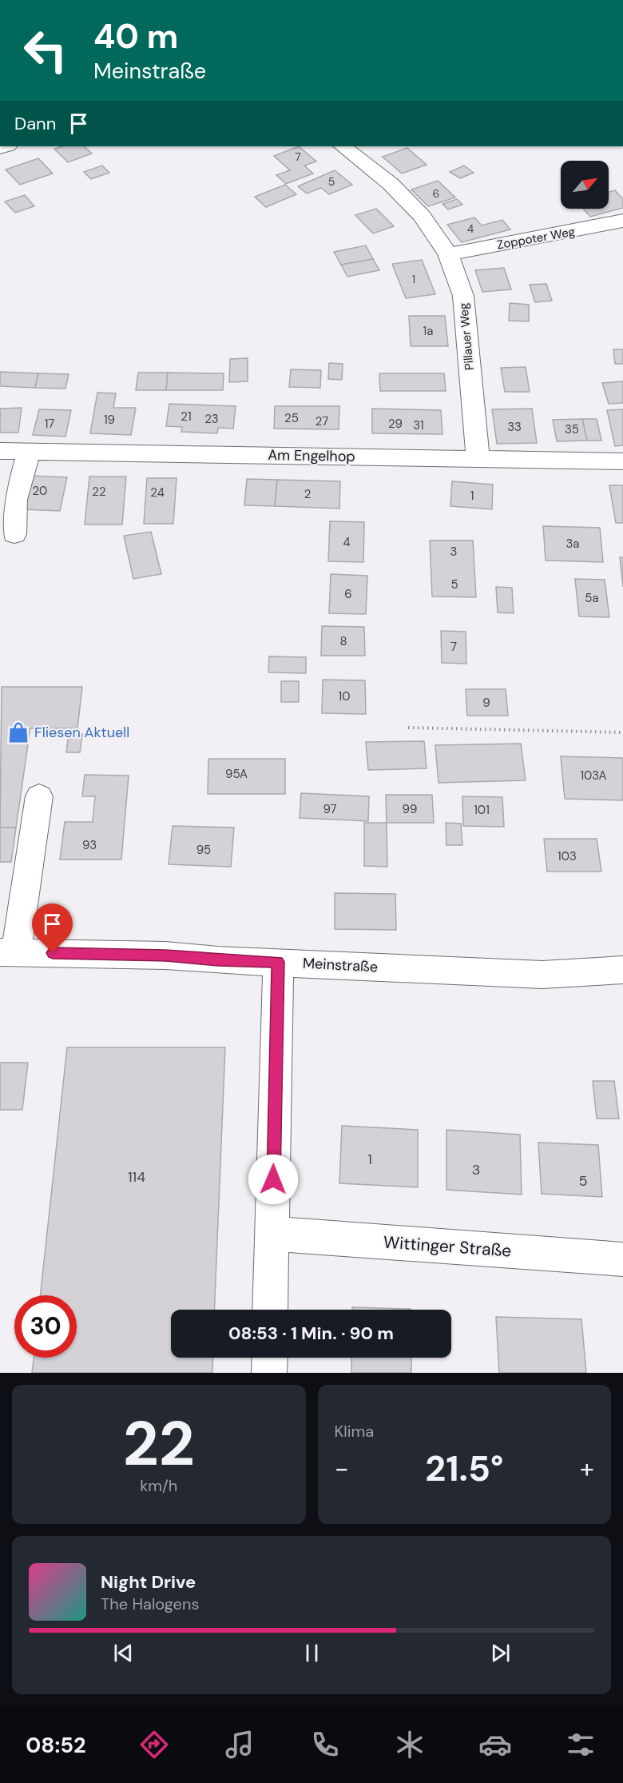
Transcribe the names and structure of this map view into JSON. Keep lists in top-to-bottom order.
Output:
{
  "streets": {
    "street": [
      "Zoppoter Weg",
      "Pillauer Weg",
      "Am Engelhop",
      "Meinstraße",
      "Wittinger Straße"
    ]
  },
  "crossings": [
    ["Zoppoter Weg", "Pillauer Weg"],
    ["Pillauer Weg", "Am Engelhop"]
  ],
  "places": {
    "shop": ["Fliesen Aktuell"]
  },
  "house_numbers": [
    "7",
    "5",
    "6",
    "4",
    "1",
    "1a",
    "21",
    "25",
    "23",
    "19",
    "27",
    "17",
    "29",
    "31",
    "33",
    "35",
    "20",
    "22",
    "24",
    "2",
    "1",
    "4",
    "3a",
    "3",
    "5",
    "6",
    "5a",
    "8",
    "7",
    "10",
    "9",
    "95A",
    "103A",
    "97",
    "99",
    "101",
    "93",
    "95",
    "103",
    "1",
    "3",
    "114",
    "5"
  ],
  "north": "top right",
  "page": {
    "turn": ["40 m", "Meinstraße"],
    "then": "Dann",
    "limit": "30",
    "trip": "08:53 · 1 Min. · 90 m",
    "tile": [
      ["22", "km/h"],
      "Klima"
    ],
    "heat": ["−", "21.5°", "+"],
    "song": ["Night Drive", "The Halogens"],
    "tabs": "08:52"
  }
}
